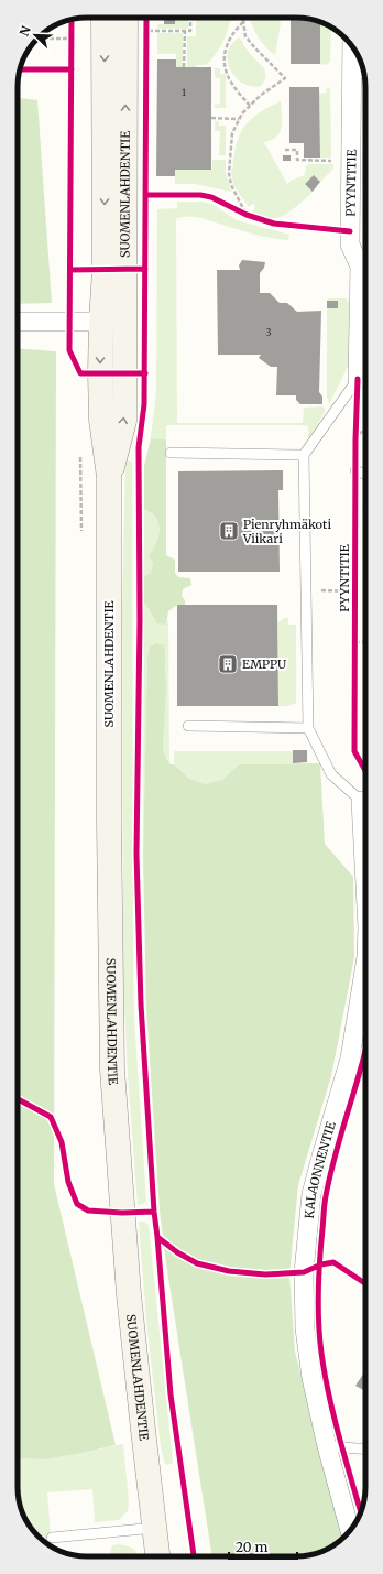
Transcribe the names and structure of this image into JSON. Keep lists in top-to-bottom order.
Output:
{
  "streets": {
    "main road": ["SUOMENLAHDENTIE"],
    "street": ["PYYNTITIE", "KALAONNENTIE"]
  },
  "places": {
    "building": ["Pienryhmäkoti Viikari", "EMPPU"]
  },
  "house_numbers": ["1", "3"],
  "scale_bar": "20 m",
  "north": "top left"
}
